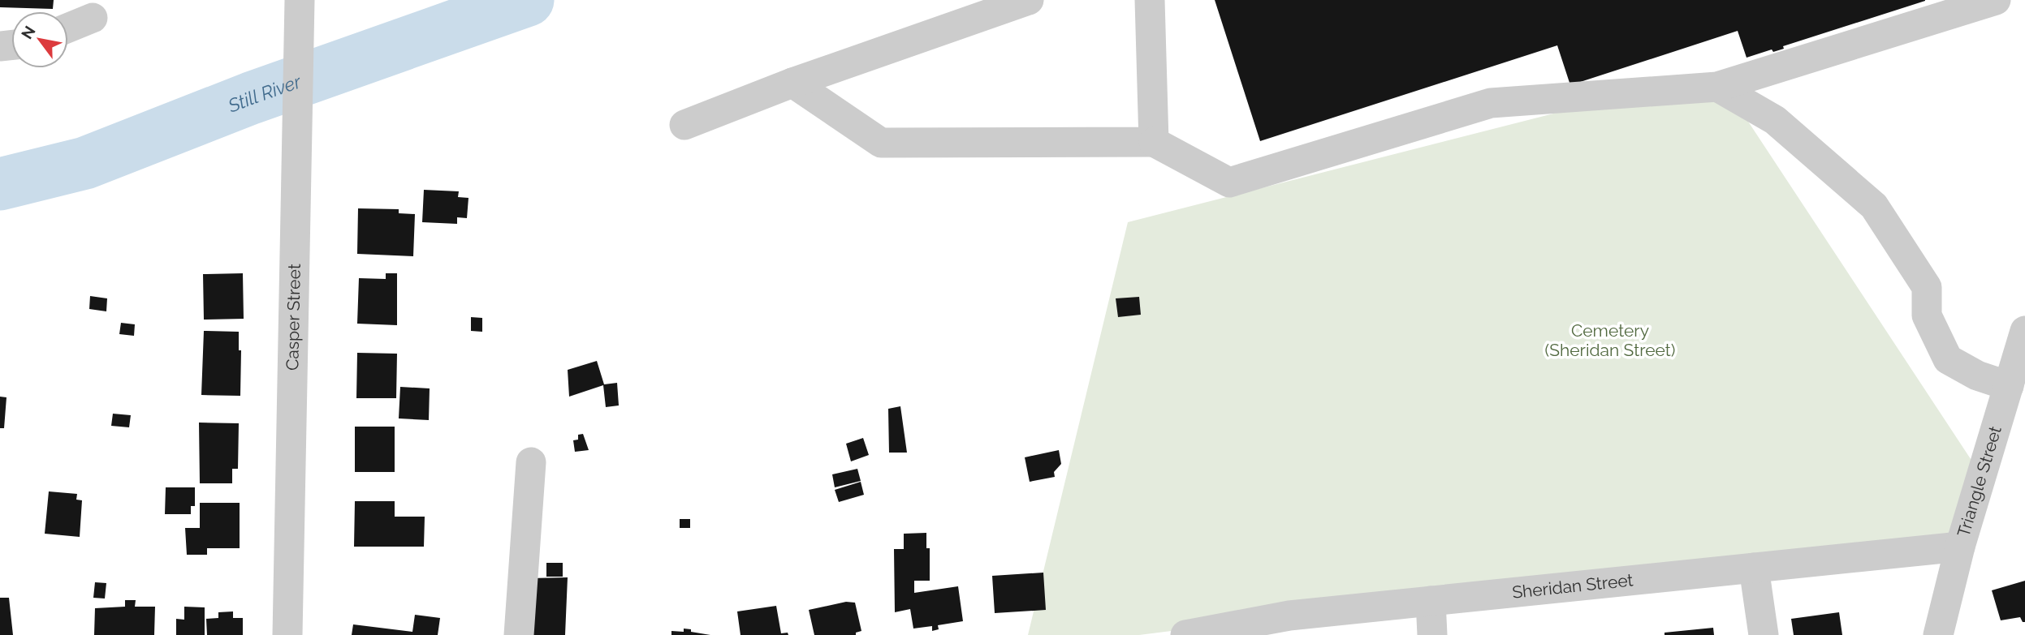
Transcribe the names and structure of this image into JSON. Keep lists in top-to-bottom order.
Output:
{
  "streets": {
    "street": ["Casper Street", "Triangle Street", "Sheridan Street"]
  },
  "crossings": [
    ["Triangle Street", "Sheridan Street"]
  ],
  "water": ["Still River"],
  "parks": ["Cemetery (Sheridan Street)"],
  "north": "top left"
}
